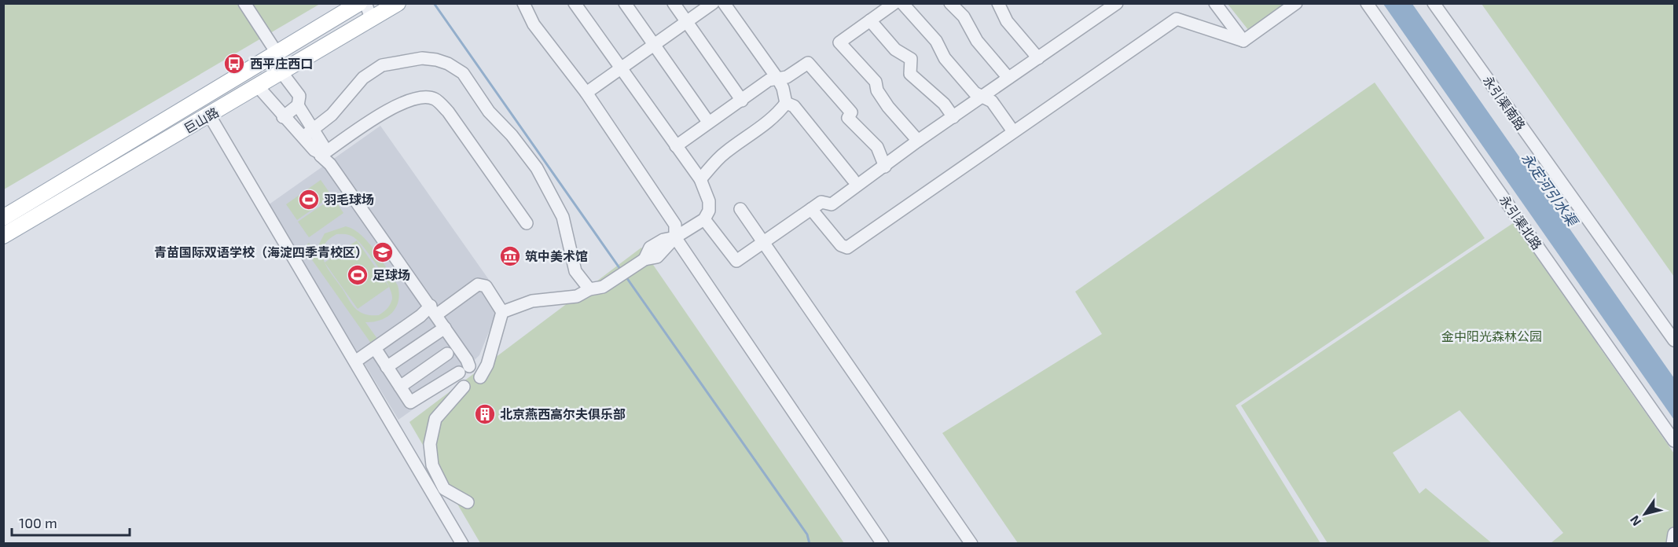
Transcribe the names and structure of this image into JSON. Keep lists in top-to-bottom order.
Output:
{
  "streets": {
    "main road": ["巨山路"],
    "street": ["永引渠南路", "永引渠北路"]
  },
  "water": ["永定河引水渠"],
  "parks": ["金中阳光森林公园"],
  "places": {
    "bus stop": ["西平庄西口"],
    "sports": ["羽毛球场", "足球场"],
    "school or university": ["青苗国际双语学校（海淀四季青校区）"],
    "museum": ["筑中美术馆"],
    "building": ["北京燕西高尔夫俱乐部"]
  },
  "scale_bar": "100 m",
  "north": "bottom left"
}
